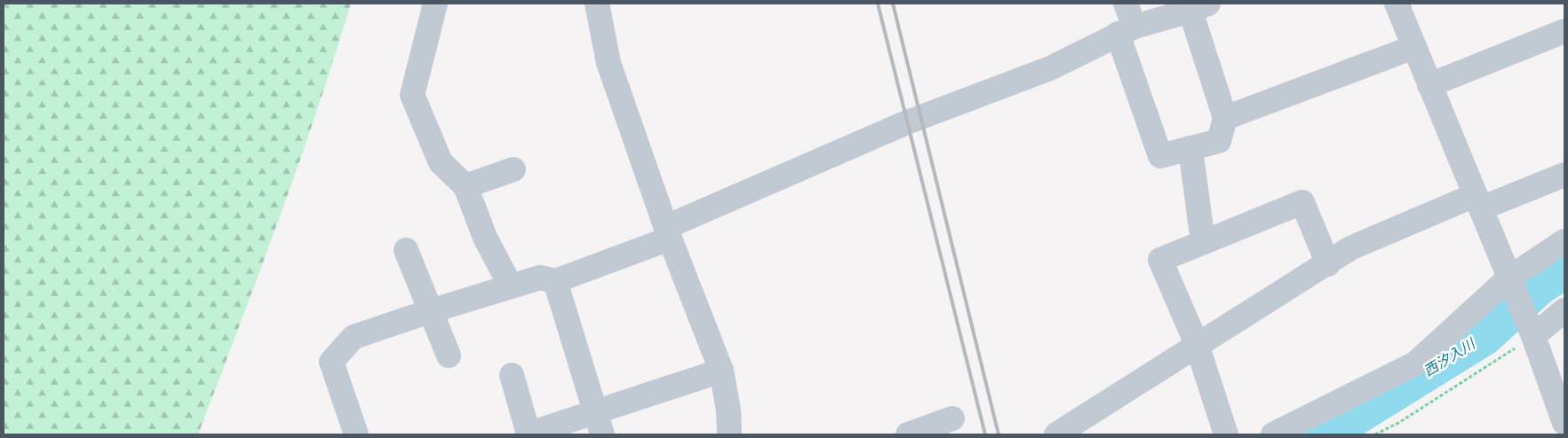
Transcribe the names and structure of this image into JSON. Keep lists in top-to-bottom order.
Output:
{
  "water": ["西汐入川"]
}
